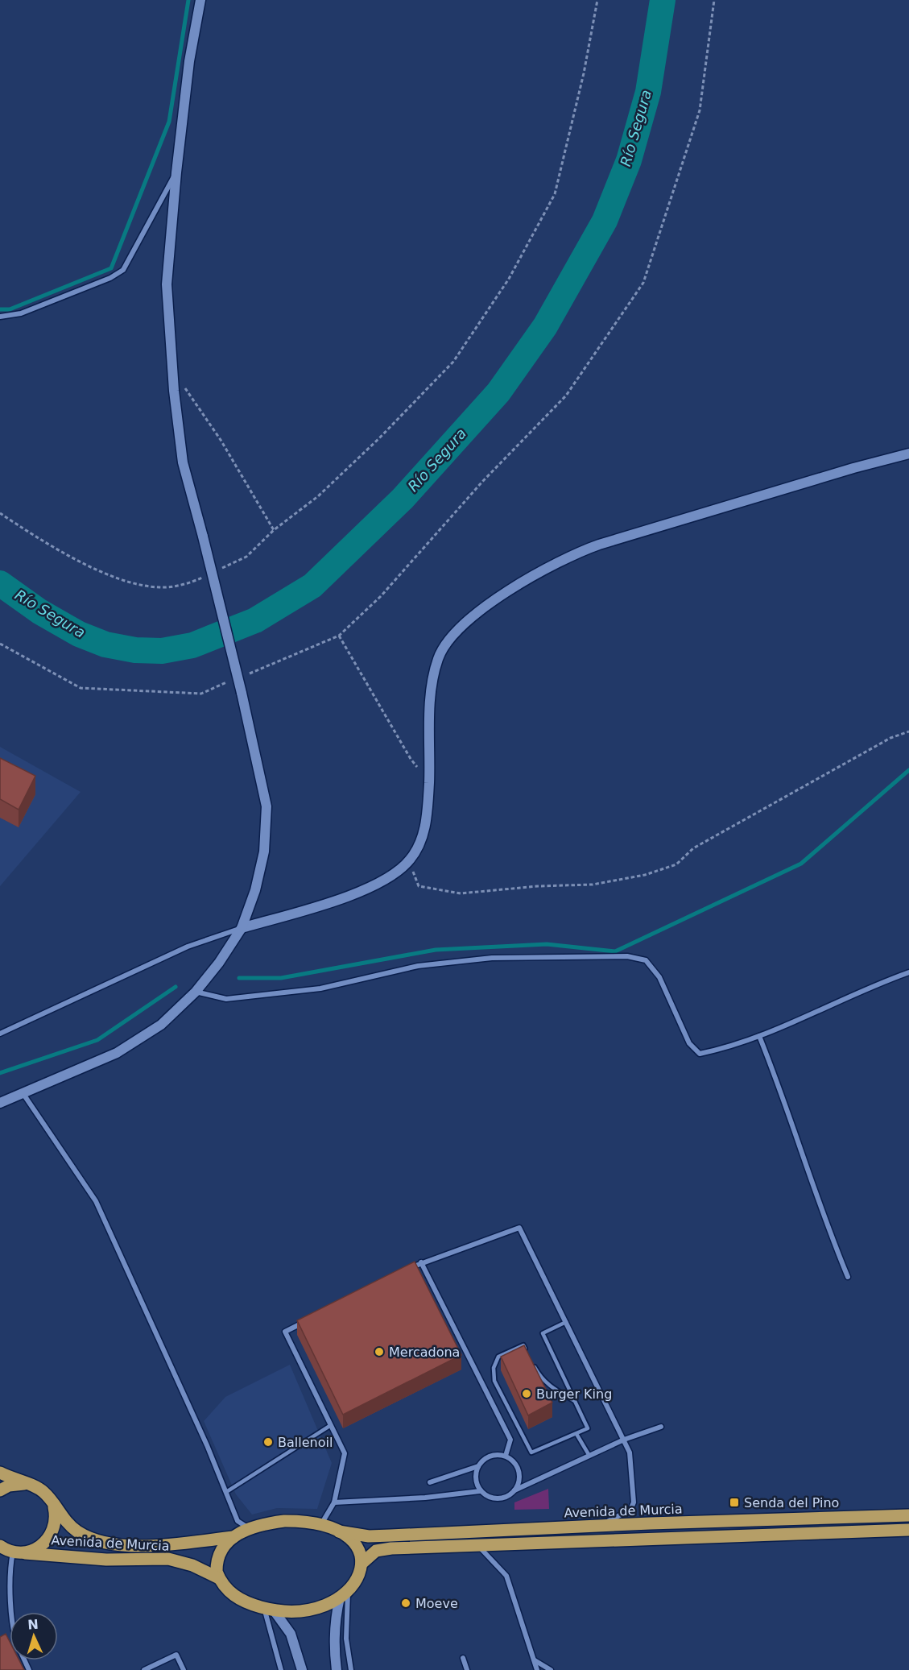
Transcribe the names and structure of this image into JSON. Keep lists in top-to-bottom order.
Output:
{
  "streets": {
    "main road": ["Avenida de Murcia"]
  },
  "water": ["Río Segura"],
  "places": {
    "other": [
      "Mercadona",
      "Burger King",
      "Ballenoil",
      "Moeve"
    ],
    "transit": ["Senda del Pino"]
  },
  "north": "top"
}
